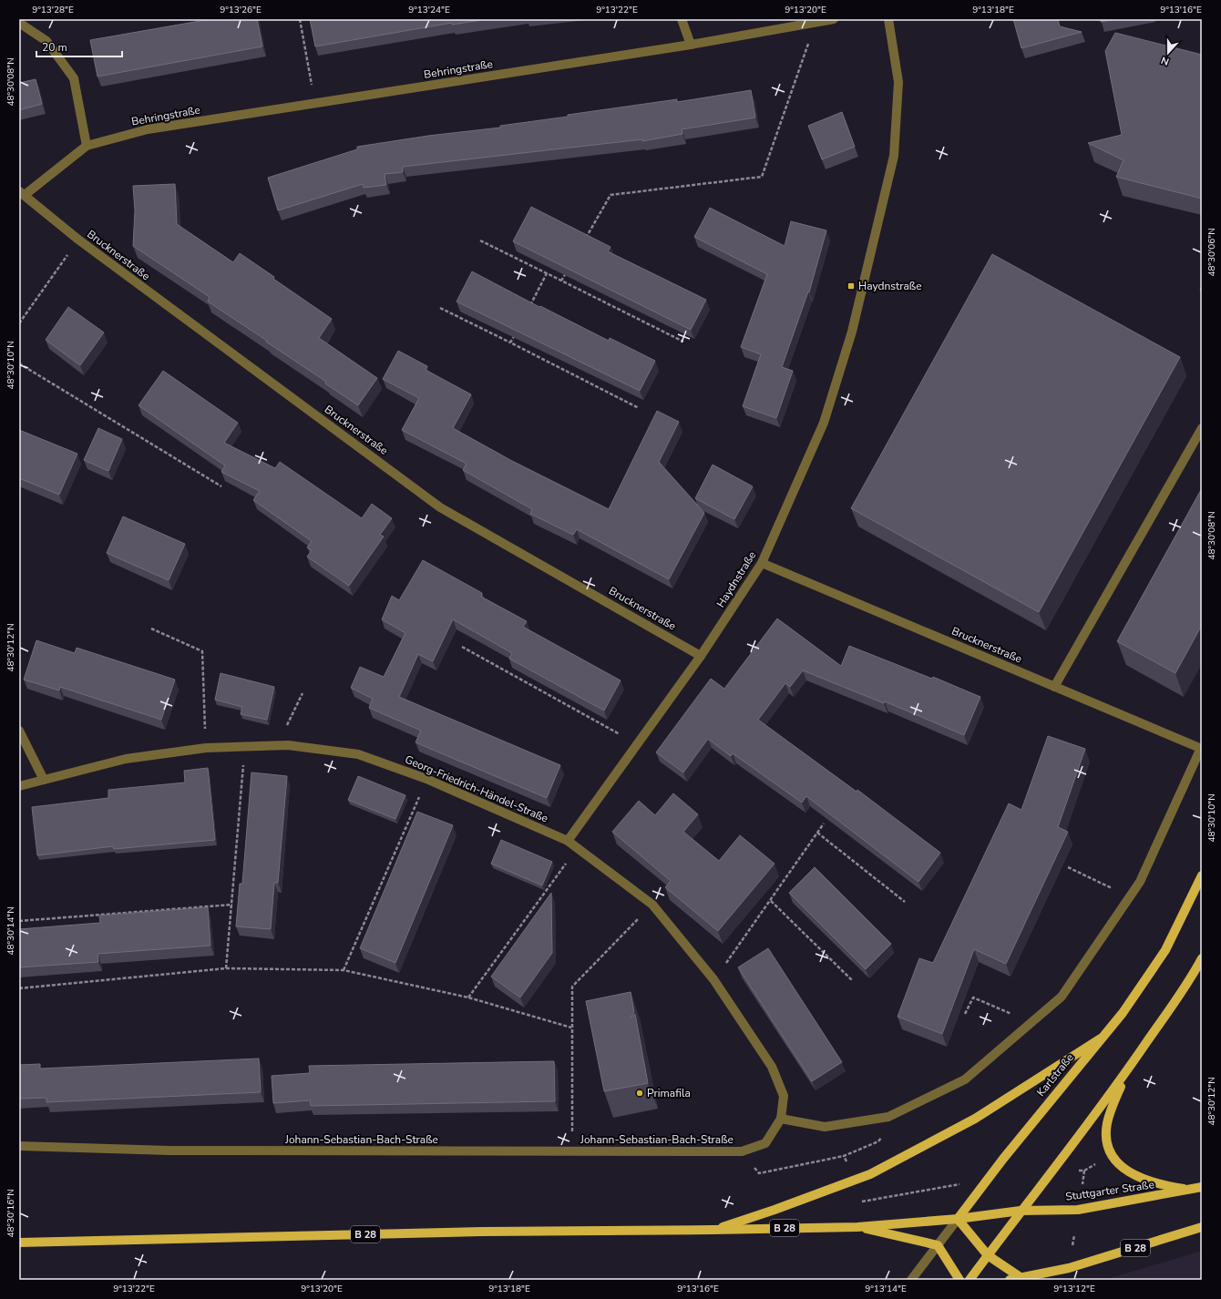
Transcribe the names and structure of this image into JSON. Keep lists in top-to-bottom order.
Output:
{
  "streets": {
    "main road": ["Karlstraße", "Stuttgarter Straße", "B 28"],
    "street": [
      "Behringstraße",
      "Brucknerstraße",
      "Haydnstraße",
      "Georg-Friedrich-Händel-Straße",
      "Johann-Sebastian-Bach-Straße"
    ]
  },
  "crossings": [
    ["Behringstraße", "Brucknerstraße"],
    ["Brucknerstraße", "Haydnstraße"],
    ["Haydnstraße", "Georg-Friedrich-Händel-Straße"],
    ["Georg-Friedrich-Händel-Straße", "Johann-Sebastian-Bach-Straße"],
    ["Karlstraße", "B 28"],
    ["Stuttgarter Straße", "B 28"]
  ],
  "places": {
    "transit": ["Haydnstraße"],
    "other": ["Primafila"]
  },
  "scale_bar": "20 m",
  "north": "bottom",
  "coordinates": [
    "9°13'28\"E",
    "9°13'26\"E",
    "9°13'24\"E",
    "9°13'22\"E",
    "9°13'20\"E",
    "9°13'18\"E",
    "9°13'16\"E",
    "48°30'08\"N",
    "48°30'06\"N",
    "48°30'10\"N",
    "48°30'12\"N",
    "48°30'14\"N",
    "48°30'16\"N",
    "9°13'14\"E",
    "9°13'12\"E"
  ]
}
